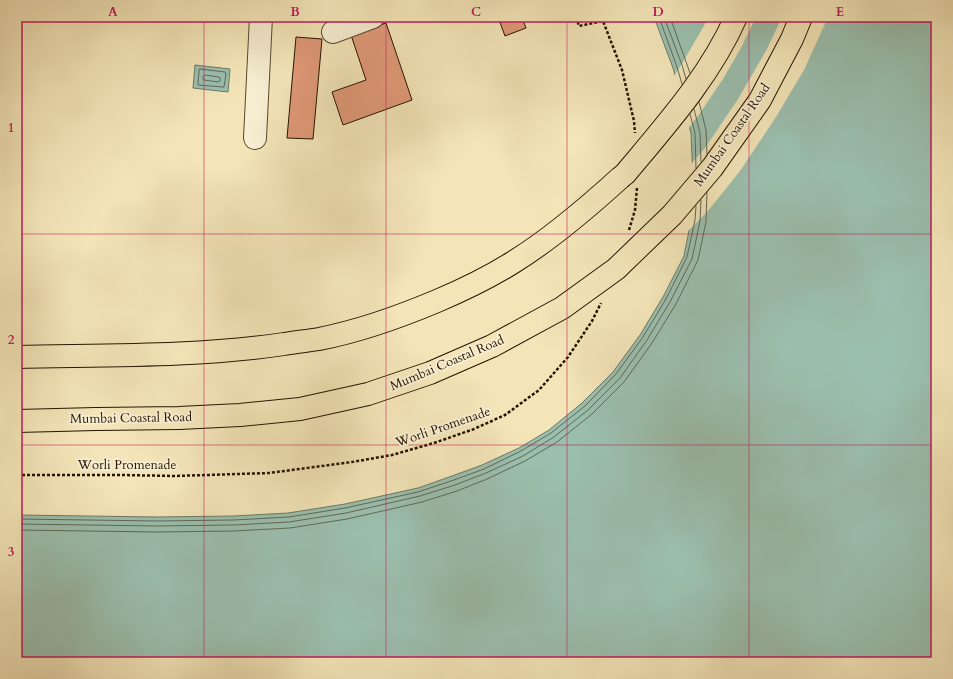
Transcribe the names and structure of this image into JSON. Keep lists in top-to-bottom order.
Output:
{
  "streets": {
    "highway": ["Mumbai Coastal Road"],
    "path": ["Worli Promenade"]
  },
  "grid": {
    "columns": [
      "A",
      "B",
      "C",
      "D",
      "E"
    ],
    "rows": ["1", "2", "3"]
  }
}
